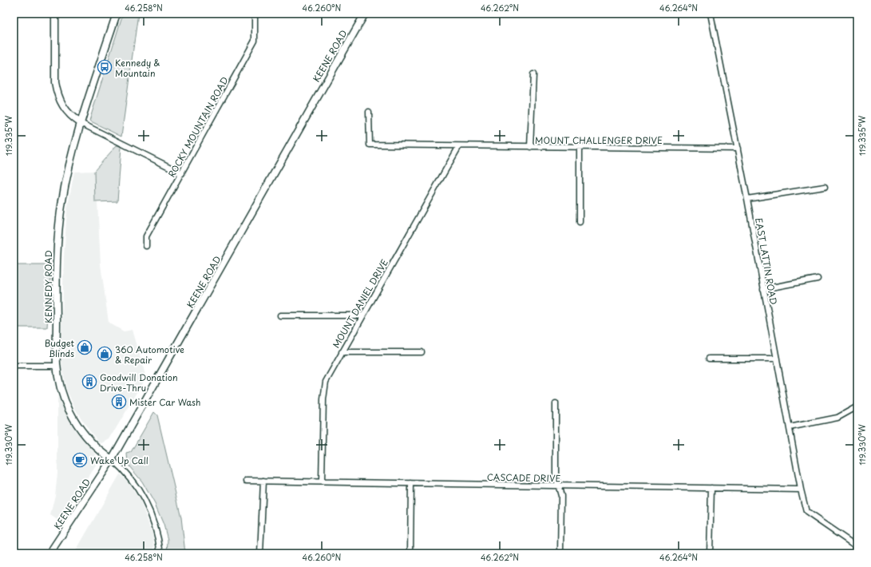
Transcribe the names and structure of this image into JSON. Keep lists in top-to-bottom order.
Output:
{
  "streets": {
    "main road": ["KEENE ROAD", "KENNEDY ROAD"],
    "street": [
      "ROCKY MOUNTAIN ROAD",
      "MOUNT CHALLENGER DRIVE",
      "EAST LATTIN ROAD",
      "MOUNT DANIEL DRIVE",
      "CASCADE DRIVE"
    ]
  },
  "crossings": [
    ["KEENE ROAD", "KENNEDY ROAD"],
    ["MOUNT CHALLENGER DRIVE", "EAST LATTIN ROAD"],
    ["MOUNT CHALLENGER DRIVE", "MOUNT DANIEL DRIVE"],
    ["EAST LATTIN ROAD", "CASCADE DRIVE"],
    ["MOUNT DANIEL DRIVE", "CASCADE DRIVE"]
  ],
  "places": {
    "bus stop": ["Kennedy & Mountain"],
    "shop": ["Budget Blinds", "360 Automotive & Repair"],
    "building": ["Goodwill Donation Drive-Thru", "Mister Car Wash"],
    "cafe": ["Wake Up Call"]
  },
  "coordinates": [
    "46.258°N",
    "46.260°N",
    "46.262°N",
    "46.264°N",
    "119.335°W",
    "119.330°W"
  ]
}
